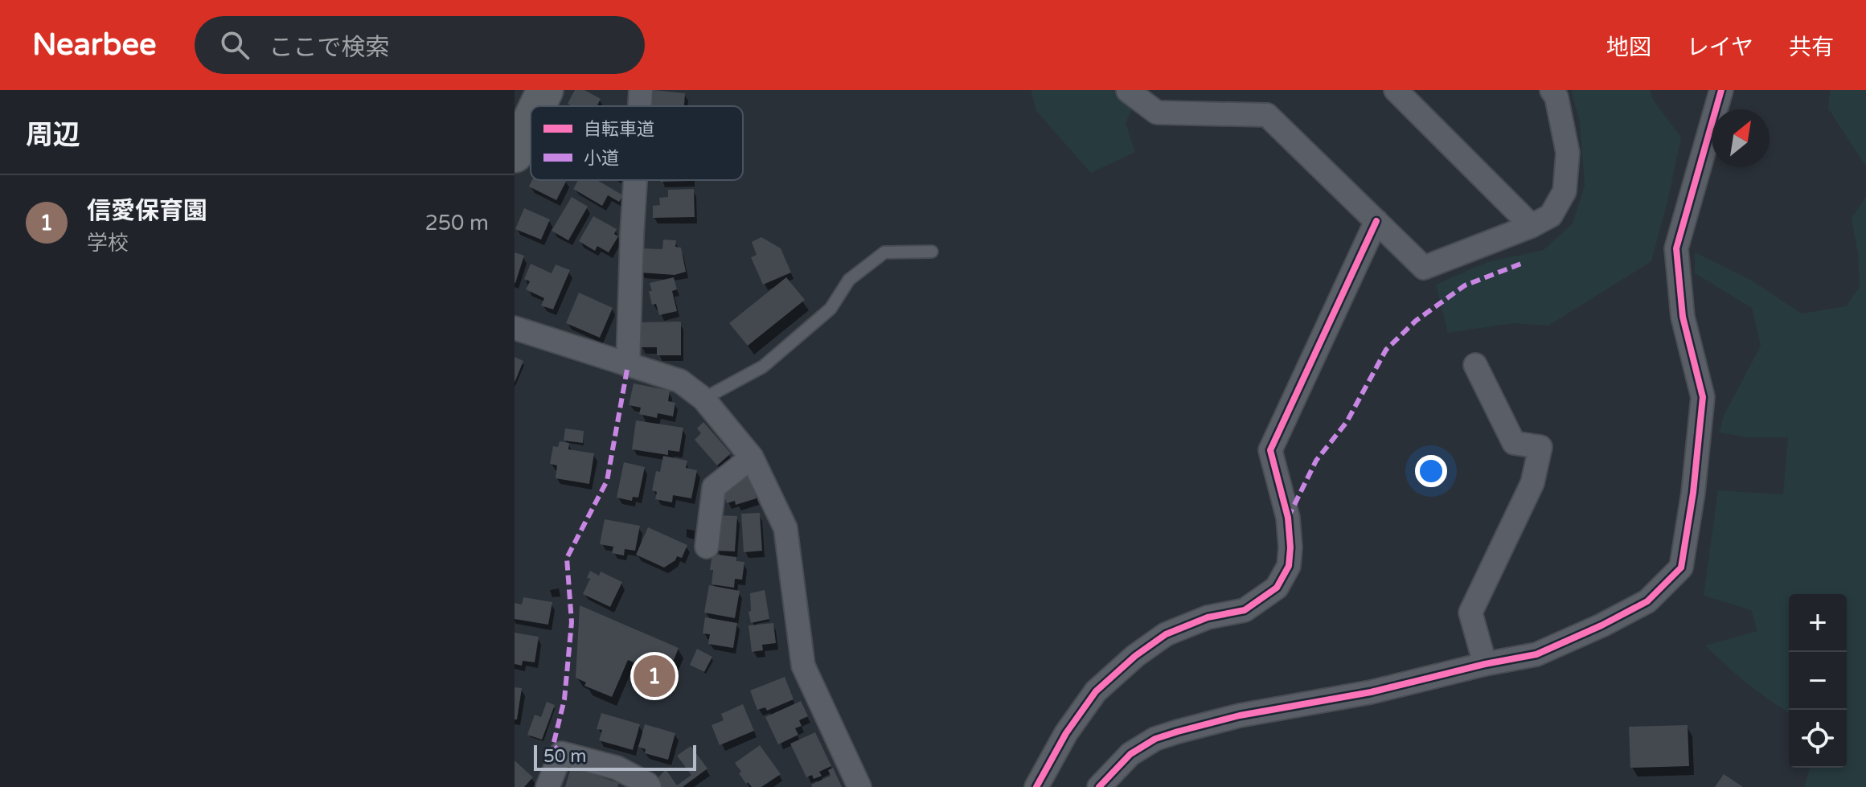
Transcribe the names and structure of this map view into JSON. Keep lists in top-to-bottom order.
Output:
{
  "legend": ["自転車道", "小道"],
  "scale_bar": "50 m",
  "north": "top right",
  "page": {
    "header": "Nearbee",
    "search": "ここで検索",
    "nav": ["地図", "レイヤ", "共有"],
    "heading": "周辺",
    "list": [
      {
        "mark": "1",
        "name": "信愛保育園",
        "note": "学校",
        "value": "250 m"
      }
    ],
    "map_buttons": ["+", "−"],
    "pins": "1",
    "scale": "50 m"
  }
}
